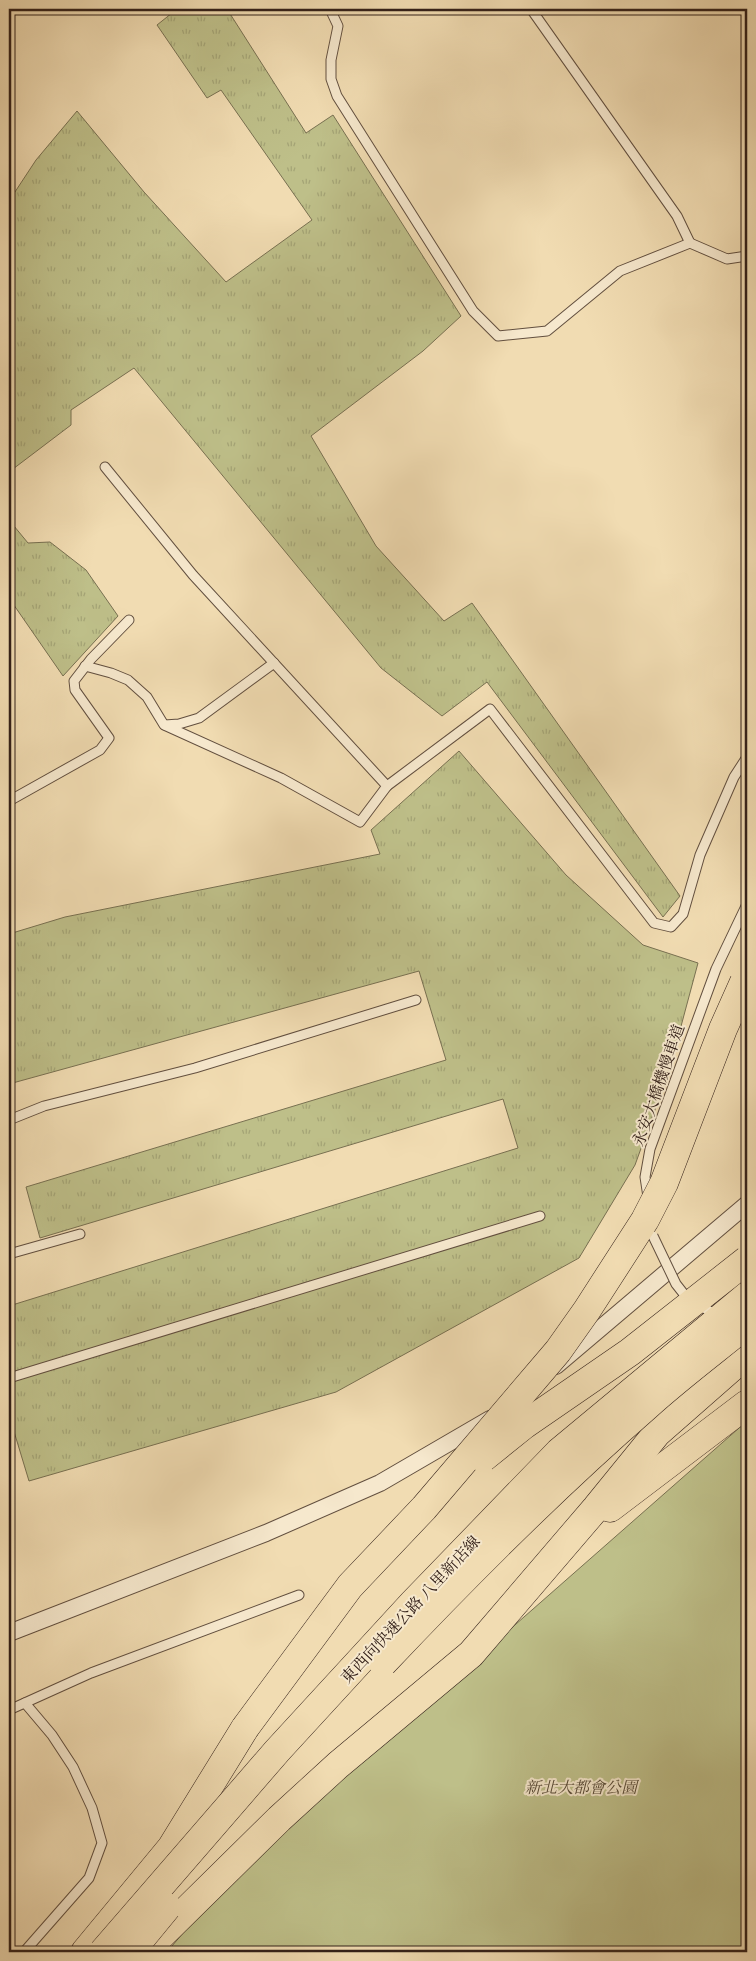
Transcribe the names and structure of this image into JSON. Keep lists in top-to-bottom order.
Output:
{
  "streets": {
    "highway": ["東西向快速公路 八里新店線"],
    "lane": ["永安大橋機慢車道"]
  },
  "parks": ["新北大都會公園"]
}
